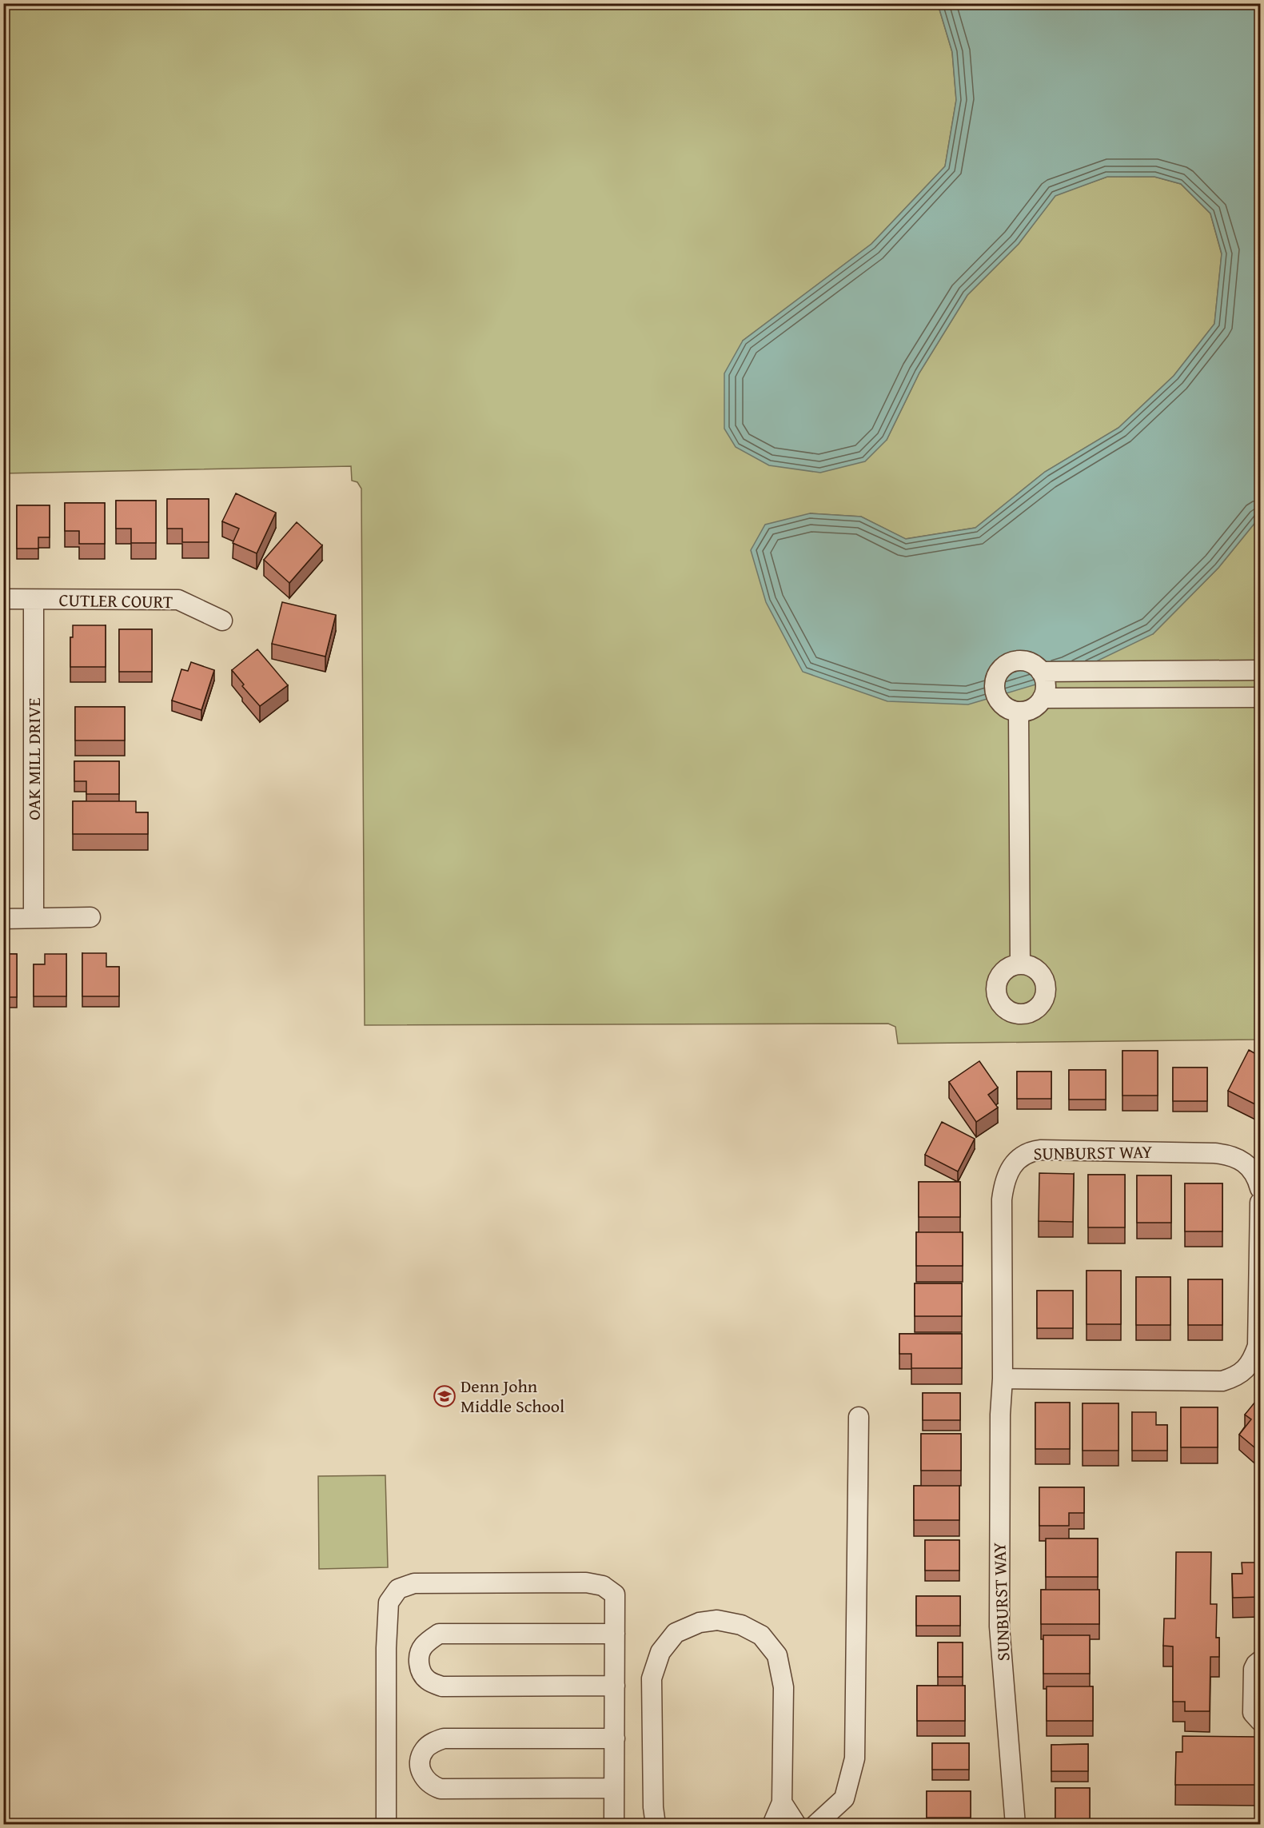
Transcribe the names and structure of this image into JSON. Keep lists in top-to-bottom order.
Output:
{
  "streets": {
    "street": ["CUTLER COURT", "OAK MILL DRIVE", "SUNBURST WAY"]
  },
  "crossings": [
    ["CUTLER COURT", "OAK MILL DRIVE"]
  ],
  "places": {
    "school or university": ["Denn John Middle School"]
  }
}
